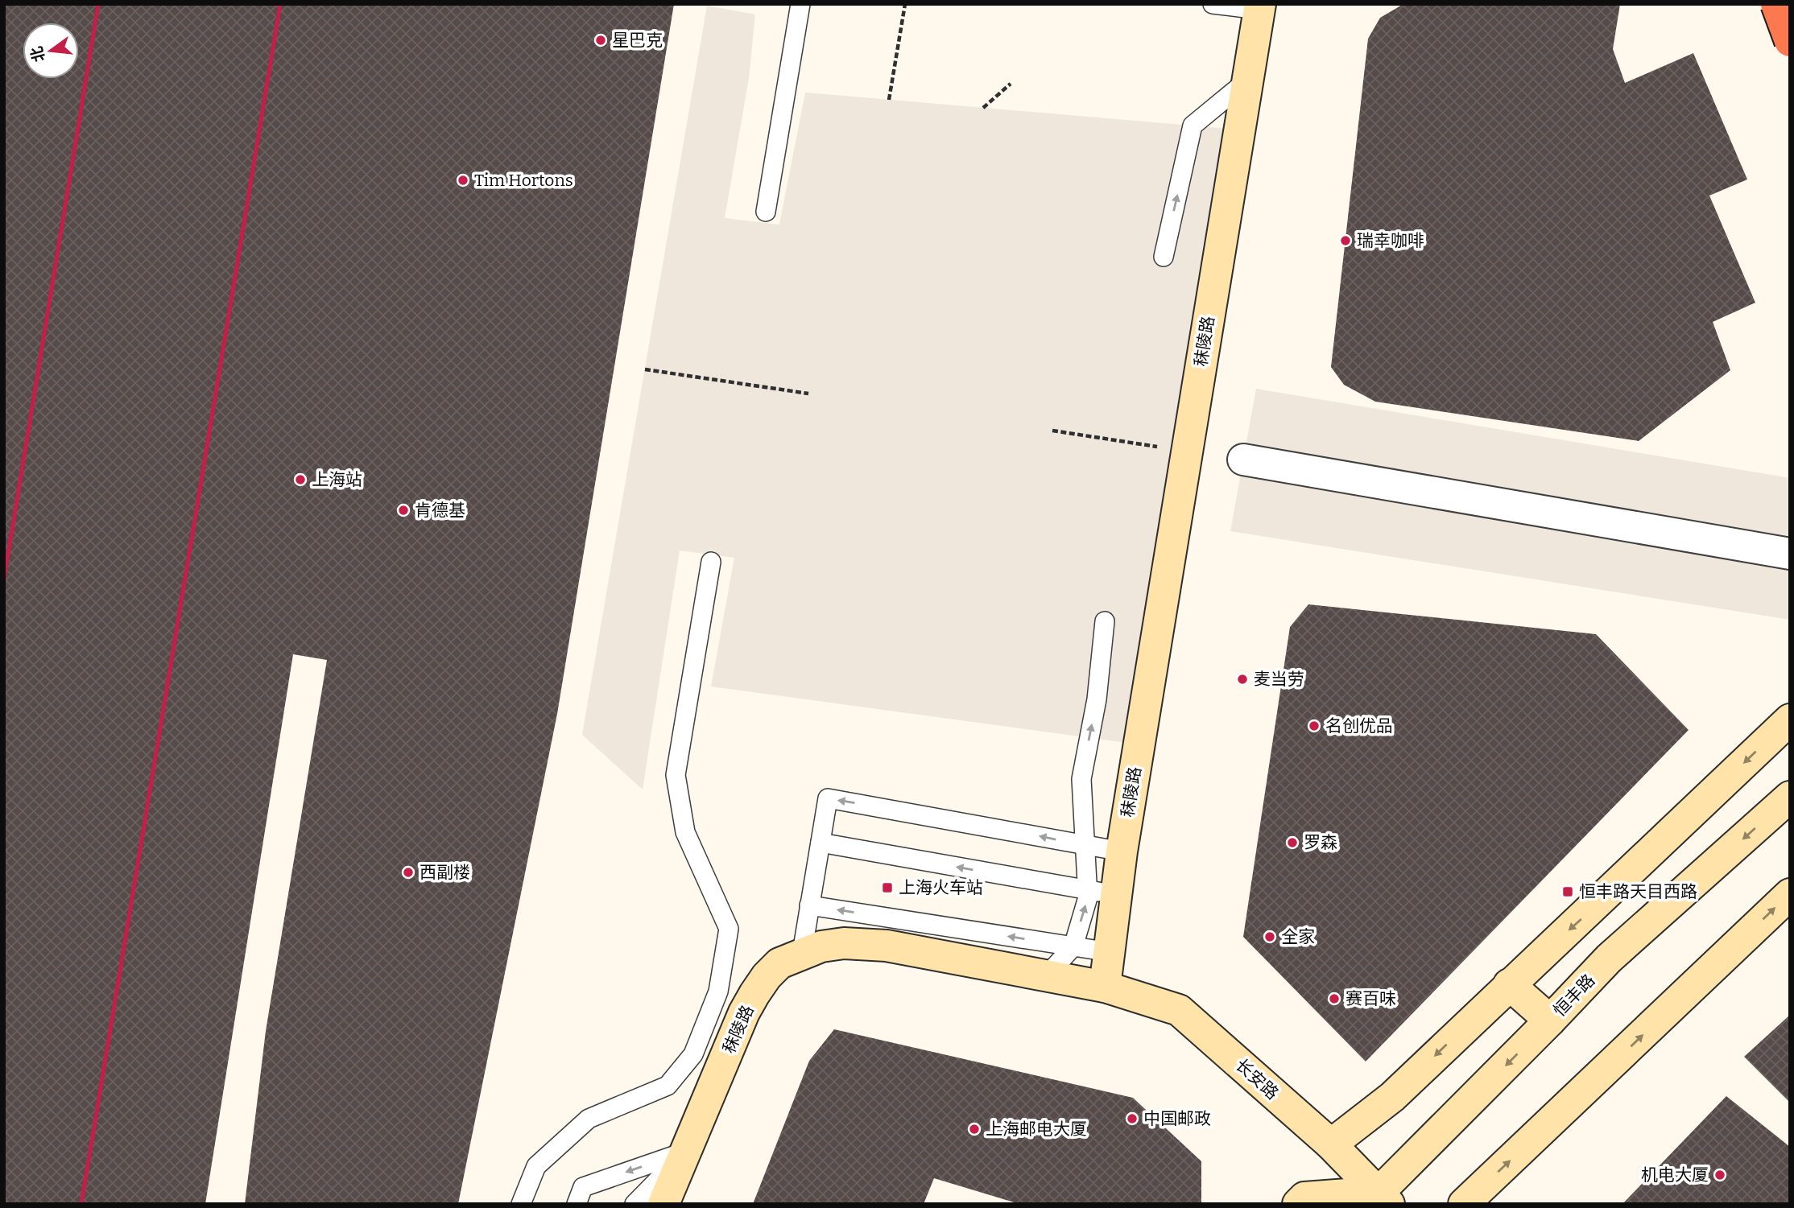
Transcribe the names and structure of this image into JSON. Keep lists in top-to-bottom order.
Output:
{
  "streets": {
    "street": ["秣陵路", "恒丰路", "长安路"]
  },
  "crossings": [
    ["秣陵路", "长安路"],
    ["恒丰路", "长安路"]
  ],
  "places": {
    "other": [
      "星巴克",
      "Tim Hortons",
      "瑞幸咖啡",
      "上海站",
      "肯德基",
      "麦当劳",
      "名创优品",
      "罗森",
      "西副楼",
      "全家",
      "赛百味",
      "中国邮政",
      "上海邮电大厦",
      "机电大厦"
    ],
    "transit": ["上海火车站", "恒丰路天目西路"]
  },
  "north": "left"
}
